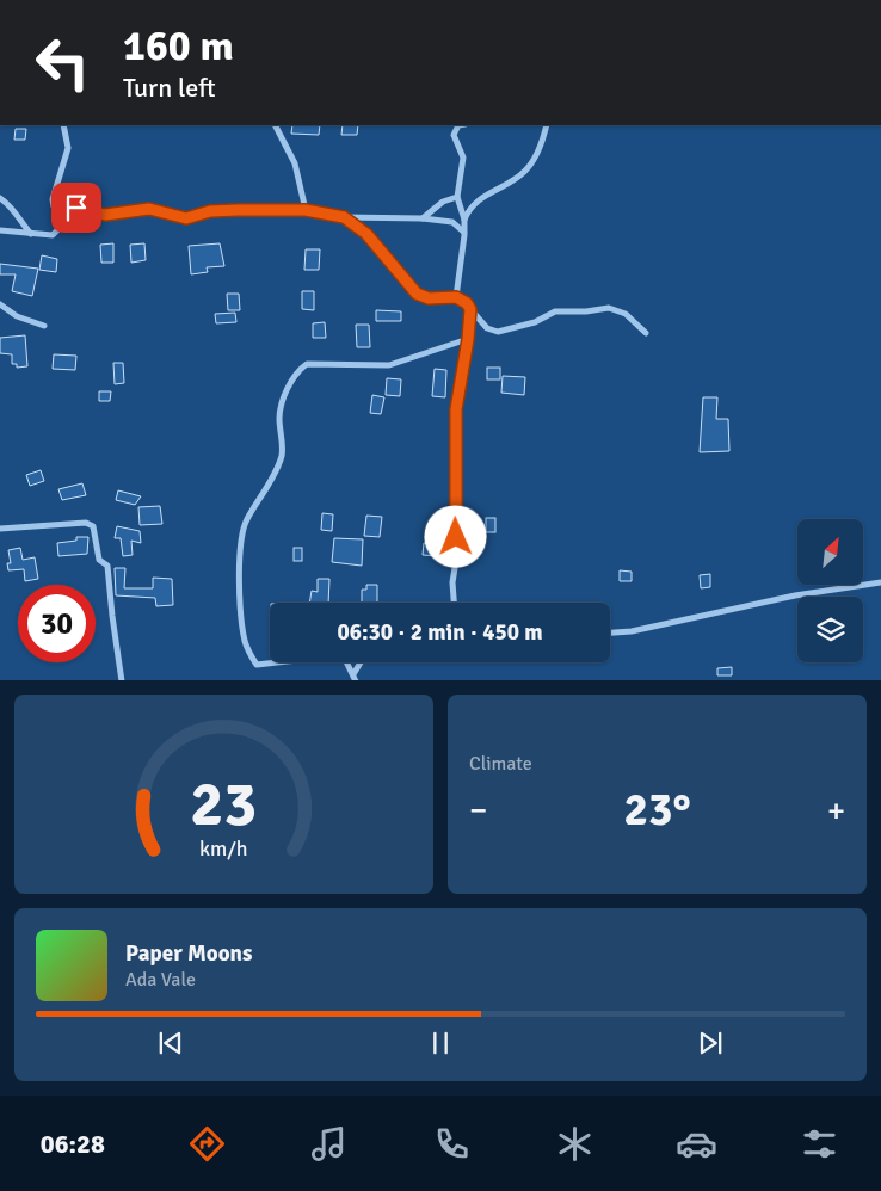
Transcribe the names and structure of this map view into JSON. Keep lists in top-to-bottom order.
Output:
{
  "north": "top right",
  "page": {
    "turn": ["160 m", "Turn left"],
    "limit": "30",
    "trip": "06:30 · 2 min · 450 m",
    "tile": "Climate",
    "heat": ["−", "23°", "+"],
    "song": ["Paper Moons", "Ada Vale"],
    "tabs": "06:28",
    "gauge": ["23", "km/h"]
  }
}
